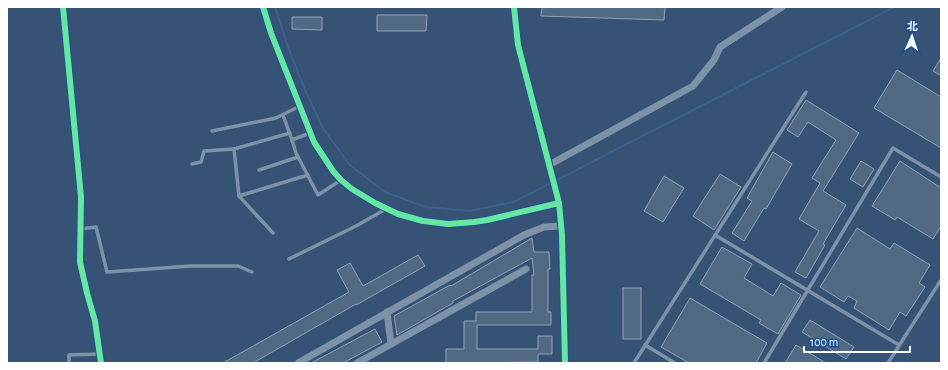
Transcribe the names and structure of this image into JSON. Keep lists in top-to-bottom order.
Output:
{
  "scale_bar": "100 m",
  "north": "top"
}
